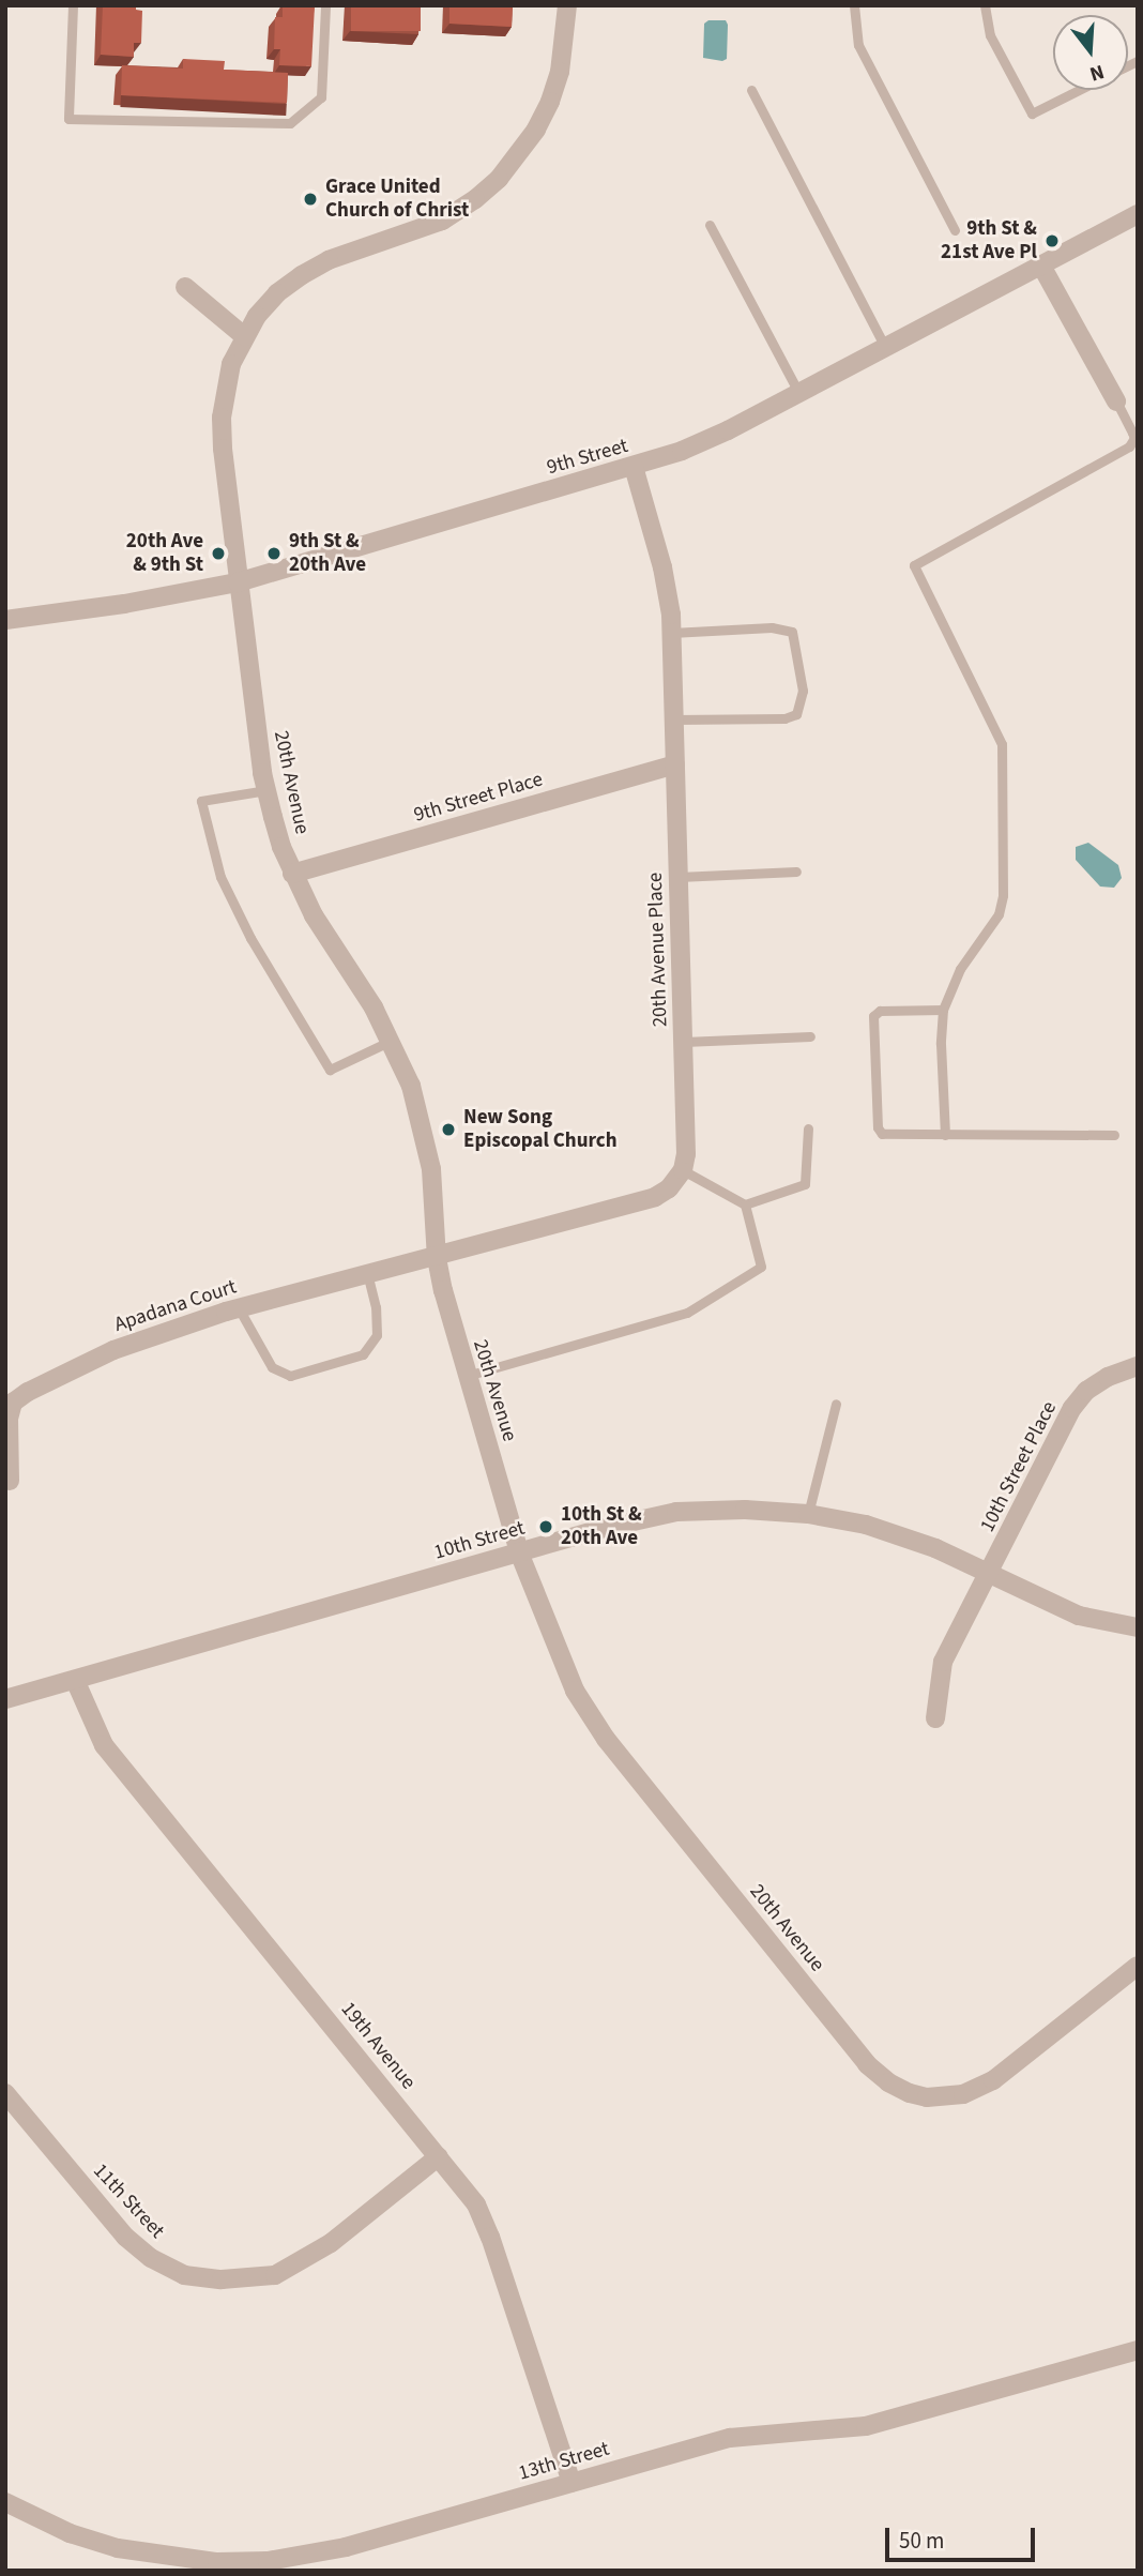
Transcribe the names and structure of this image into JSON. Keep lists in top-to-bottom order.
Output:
{
  "streets": {
    "street": [
      "9th Street",
      "20th Avenue",
      "9th Street Place",
      "20th Avenue Place",
      "Apadana Court",
      "10th Street Place",
      "10th Street",
      "19th Avenue",
      "11th Street",
      "13th Street"
    ]
  },
  "crossings": [
    ["9th Street", "20th Avenue"],
    ["9th Street", "20th Avenue Place"],
    ["20th Avenue", "9th Street Place"],
    ["20th Avenue", "Apadana Court"],
    ["20th Avenue", "10th Street"],
    ["9th Street Place", "20th Avenue Place"],
    ["10th Street Place", "10th Street"],
    ["10th Street", "19th Avenue"],
    ["19th Avenue", "11th Street"],
    ["19th Avenue", "13th Street"]
  ],
  "places": [
    "Grace United Church of Christ",
    "9th St & 21st Ave Pl",
    "20th Ave & 9th St",
    "9th St & 20th Ave",
    "New Song Episcopal Church",
    "10th St & 20th Ave"
  ],
  "scale_bar": "50 m",
  "north": "bottom"
}
